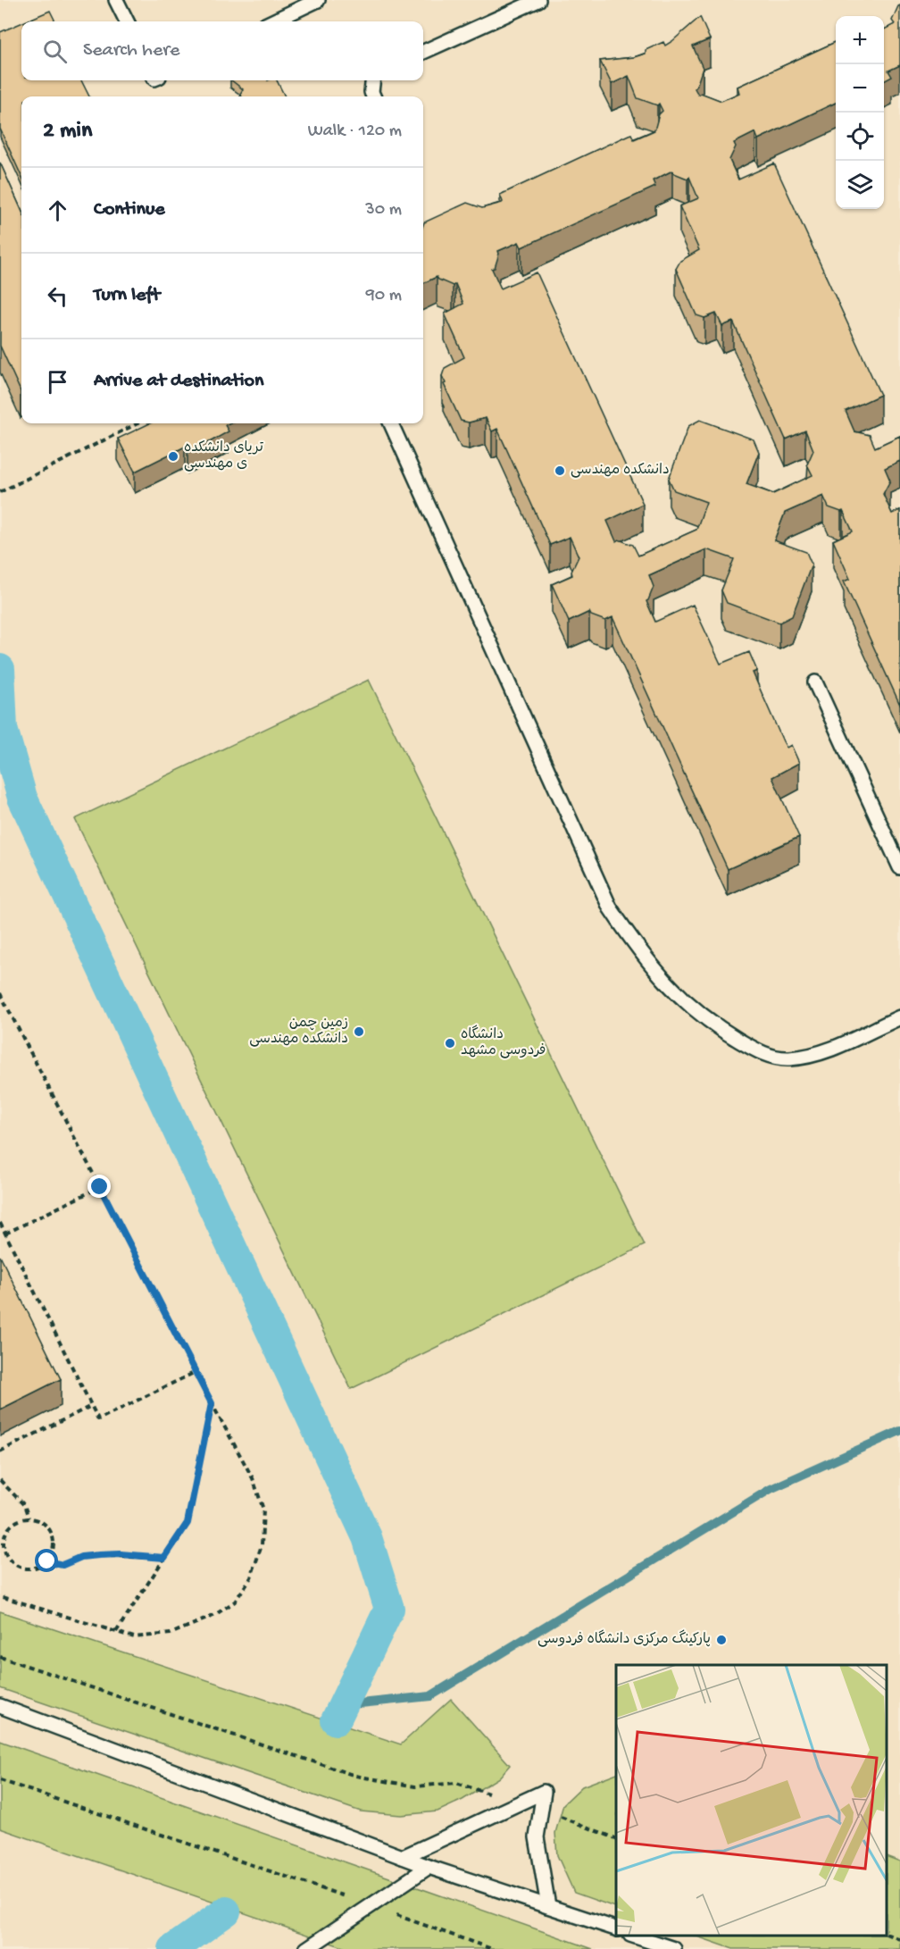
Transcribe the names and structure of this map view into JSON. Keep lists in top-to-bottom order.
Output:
{
  "places": [
    "تریای دانشکده ی مهندسی",
    "دانشکده مهندسی",
    "زمین چمن دانشکده مهندسی",
    "دانشگاه فردوسی مشهد",
    "پارکینگ مرکزی دانشگاه فردوسی"
  ],
  "page": {
    "map_buttons": ["+", "−"],
    "search": "Search here",
    "heading": ["2 min", "Walk · 120 m"],
    "list": [
      ["Continue", "30 m"],
      ["Turn left", "90 m"],
      "Arrive at destination"
    ]
  }
}
